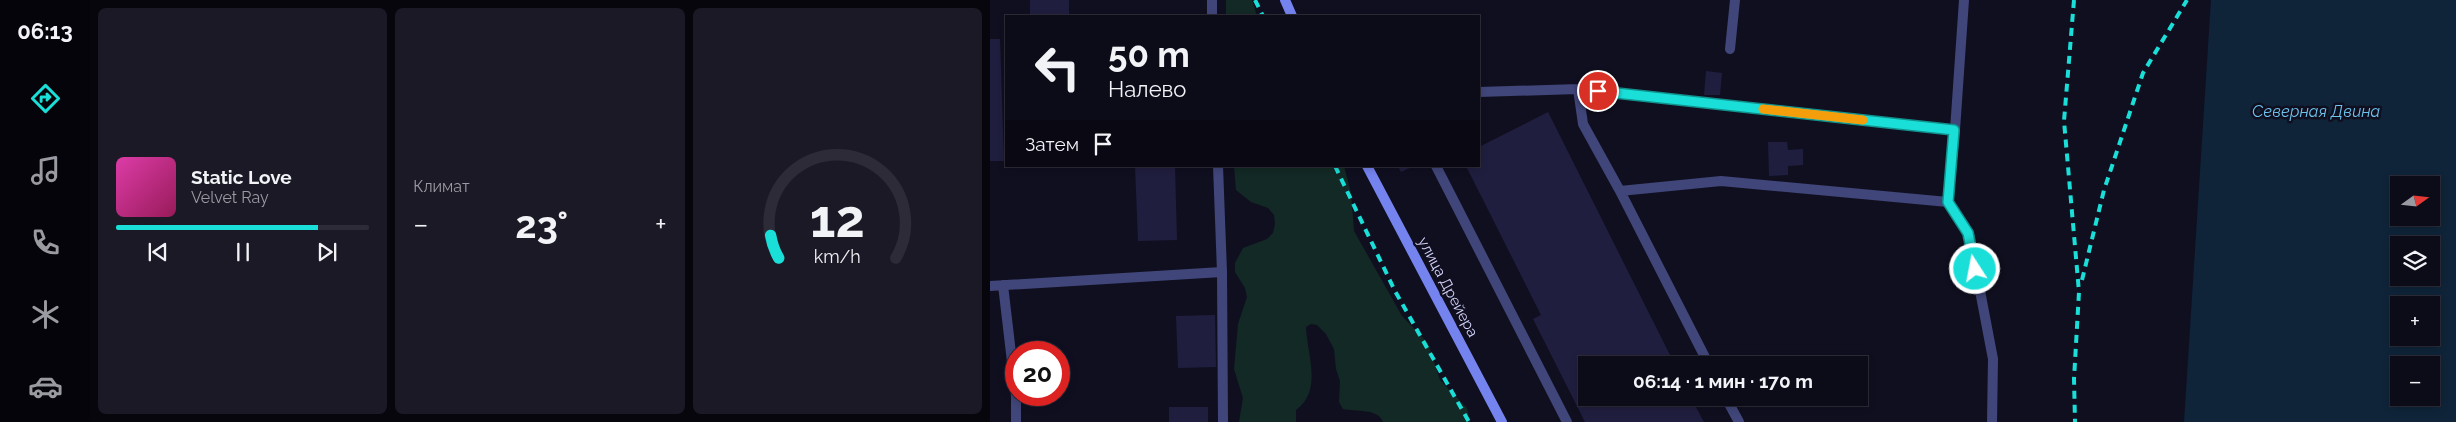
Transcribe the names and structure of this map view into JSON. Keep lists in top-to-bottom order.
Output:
{
  "streets": {
    "street": ["улица Дрейера"]
  },
  "water": ["Северная Двина"],
  "north": "right",
  "page": {
    "tabs": "06:13",
    "tile": "Климат",
    "turn": ["50 m", "Налево"],
    "then": "Затем",
    "song": ["Static Love", "Velvet Ray"],
    "map_buttons": ["+", "−"],
    "heat": ["−", "23°", "+"],
    "limit": "20",
    "trip": "06:14 · 1 мин · 170 m",
    "gauge": ["12", "km/h"]
  }
}
